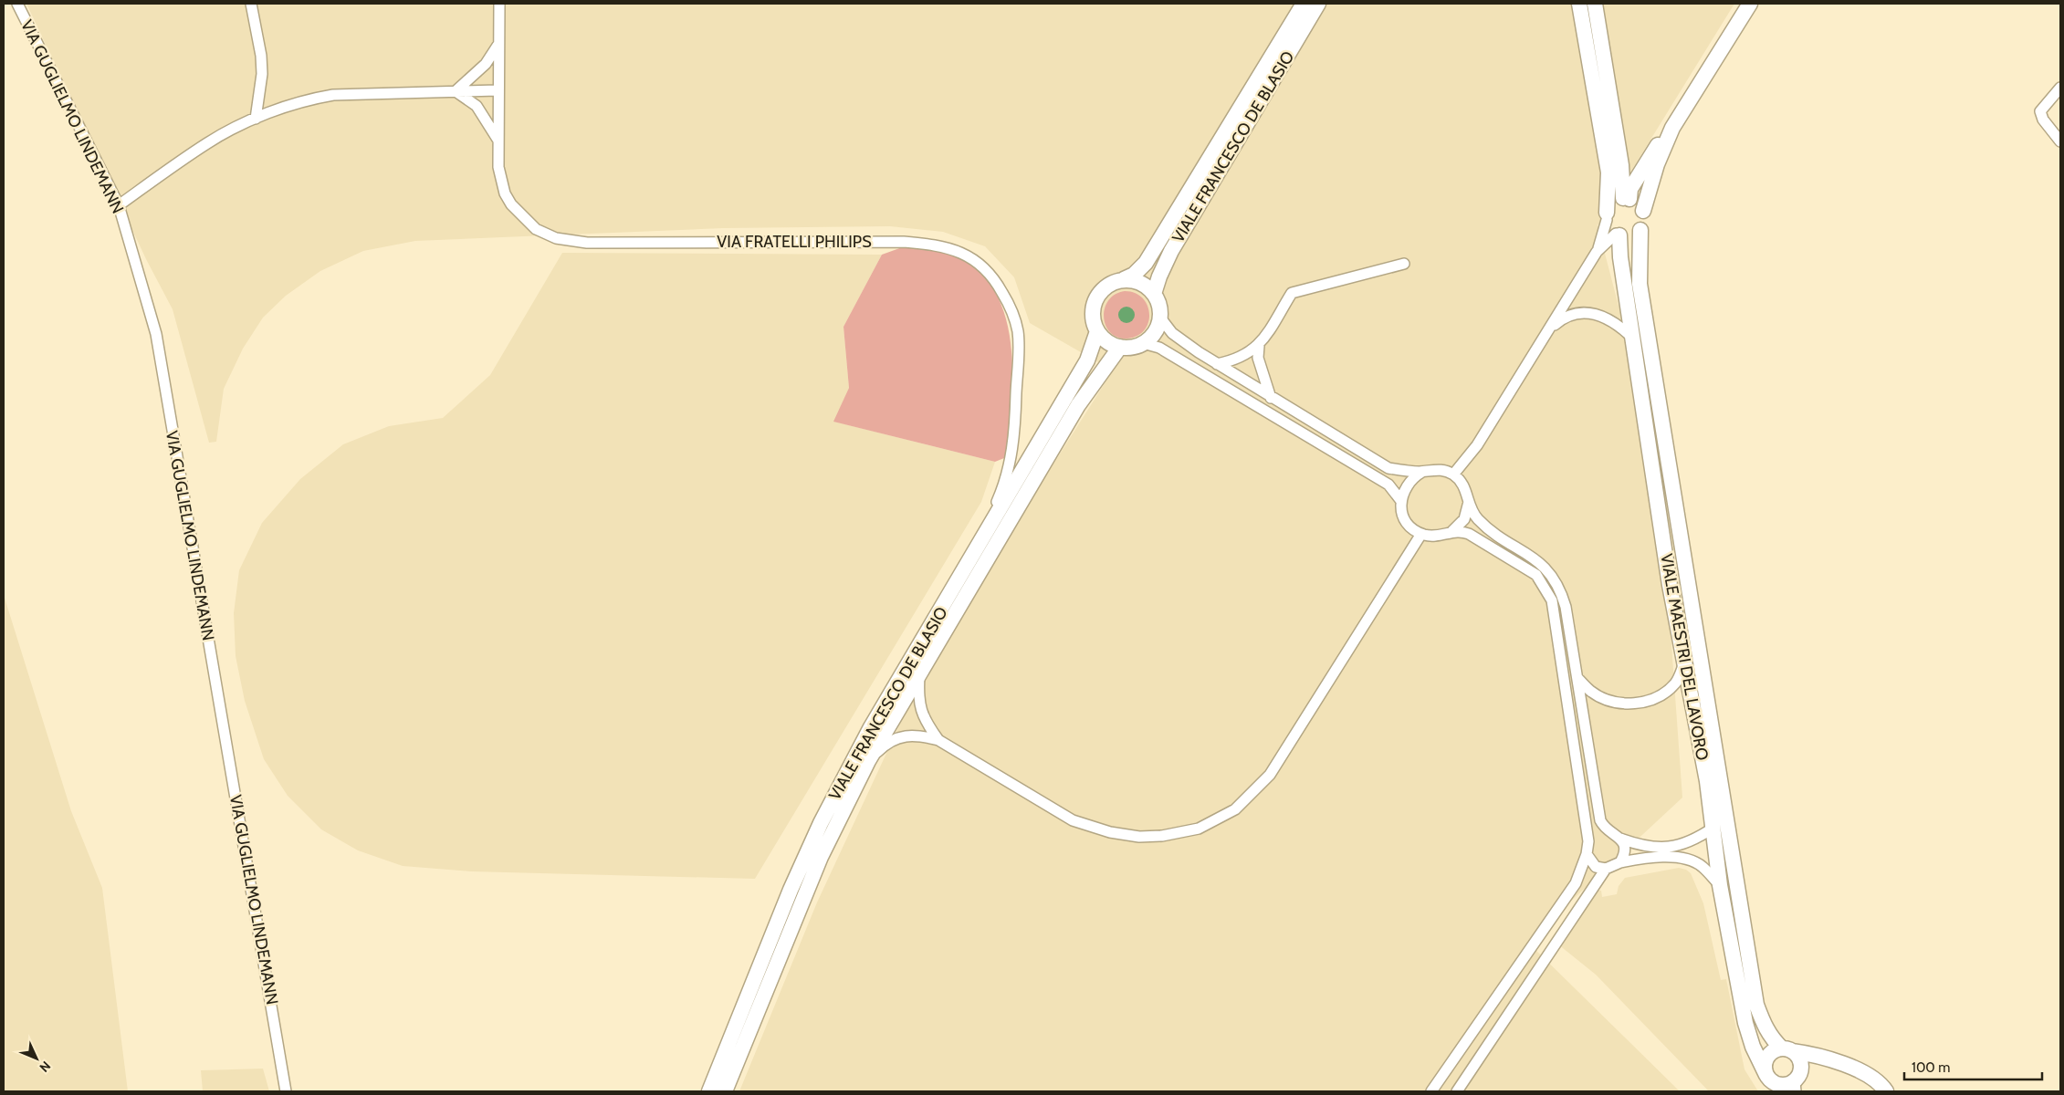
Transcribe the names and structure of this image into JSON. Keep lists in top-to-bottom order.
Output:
{
  "streets": {
    "street": [
      "VIA GUGLIELMO LINDEMANN",
      "VIALE FRANCESCO DE BLASIO",
      "VIA FRATELLI PHILIPS",
      "VIALE MAESTRI DEL LAVORO"
    ]
  },
  "crossings": [
    ["VIALE FRANCESCO DE BLASIO", "VIA FRATELLI PHILIPS"]
  ],
  "scale_bar": "100 m",
  "north": "bottom right"
}
